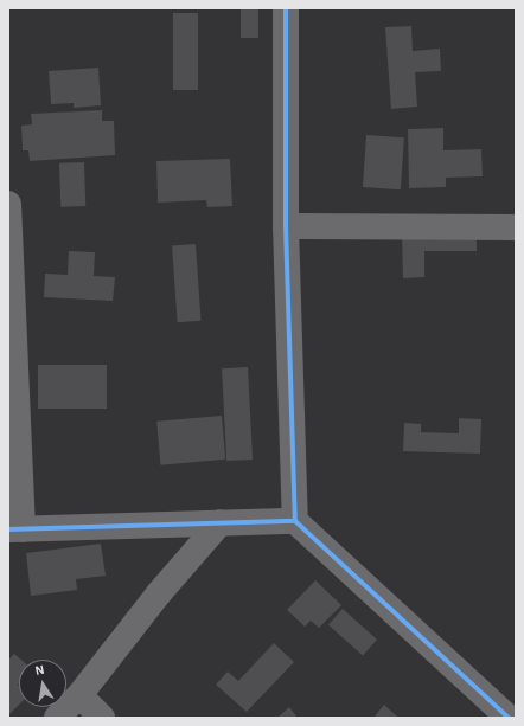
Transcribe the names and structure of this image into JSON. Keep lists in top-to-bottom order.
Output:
{
  "north": "top"
}
